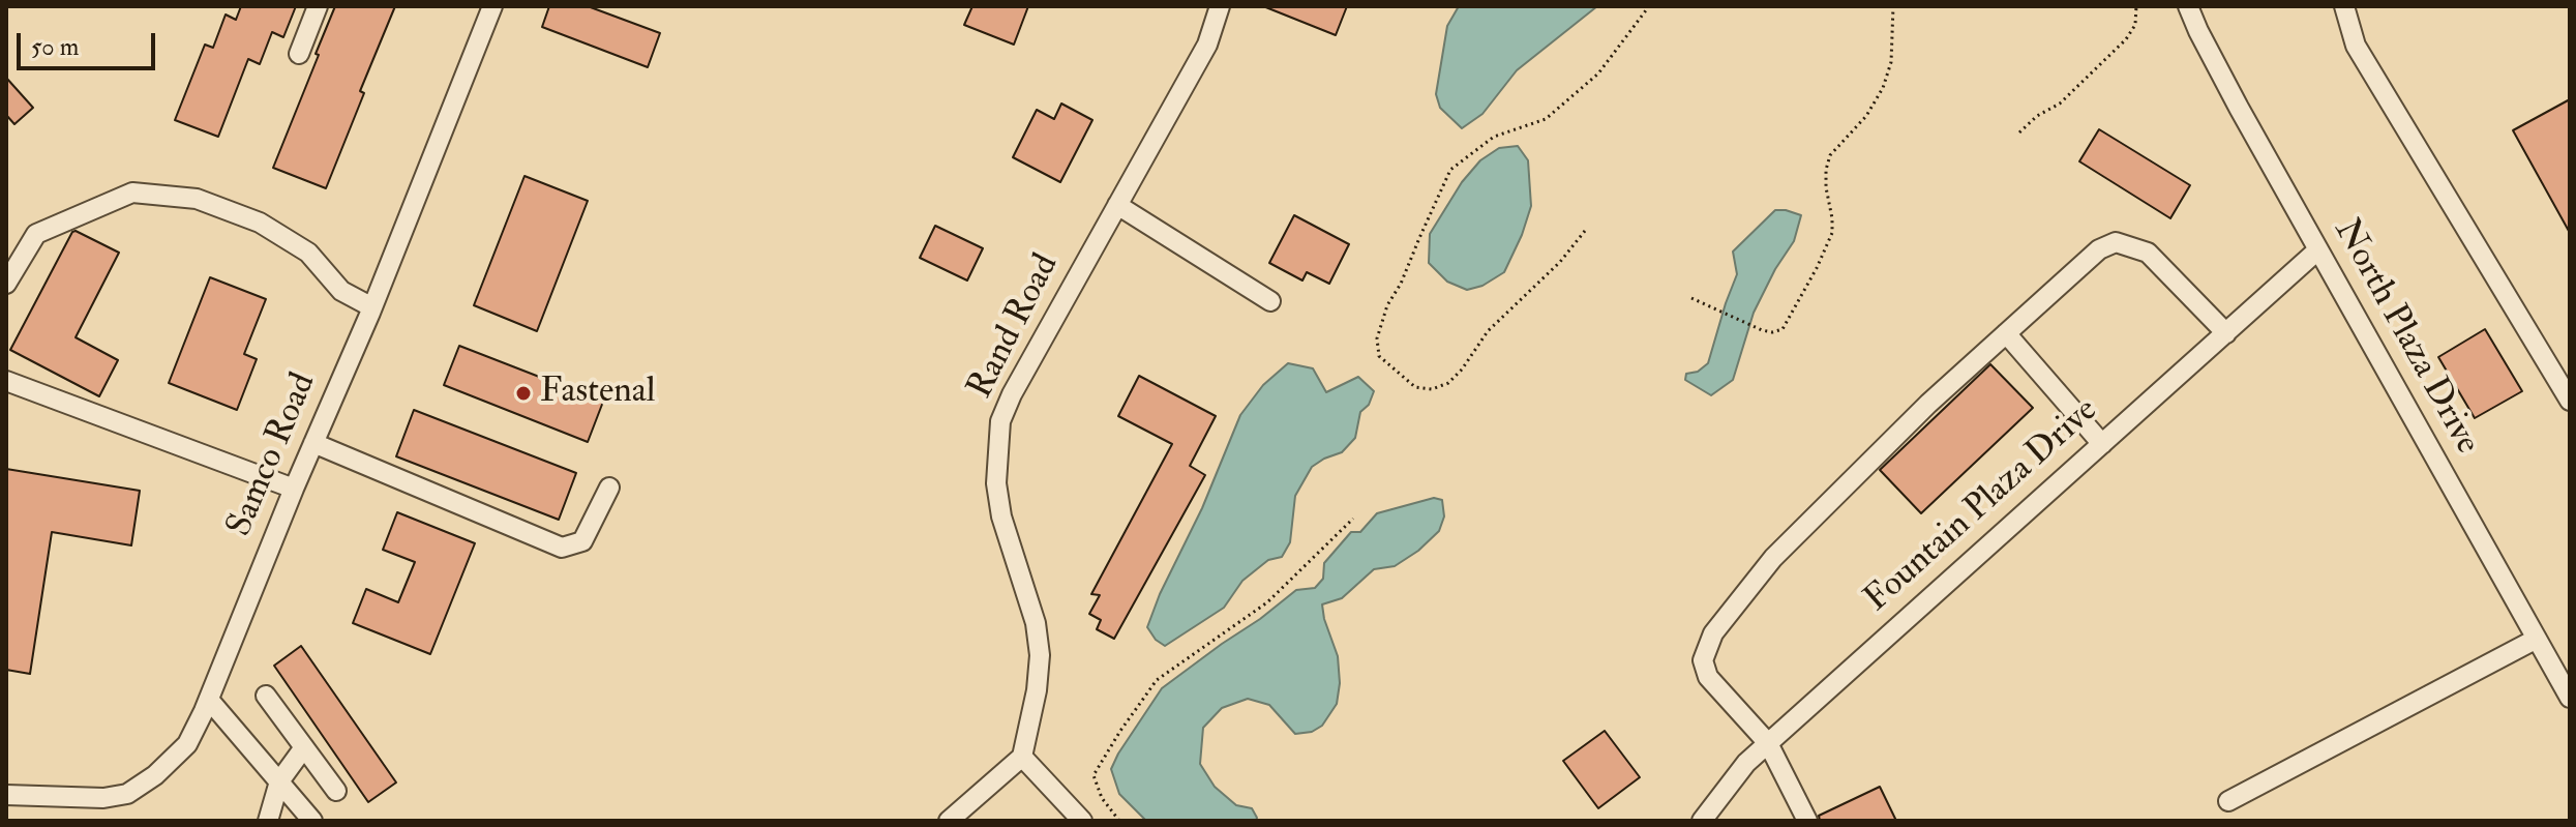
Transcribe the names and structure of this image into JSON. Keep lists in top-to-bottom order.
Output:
{
  "streets": {
    "street": [
      "Rand Road",
      "North Plaza Drive",
      "Samco Road",
      "Fountain Plaza Drive"
    ]
  },
  "crossings": [
    ["North Plaza Drive", "Fountain Plaza Drive"]
  ],
  "places": ["Fastenal"],
  "scale_bar": "50 m"
}
